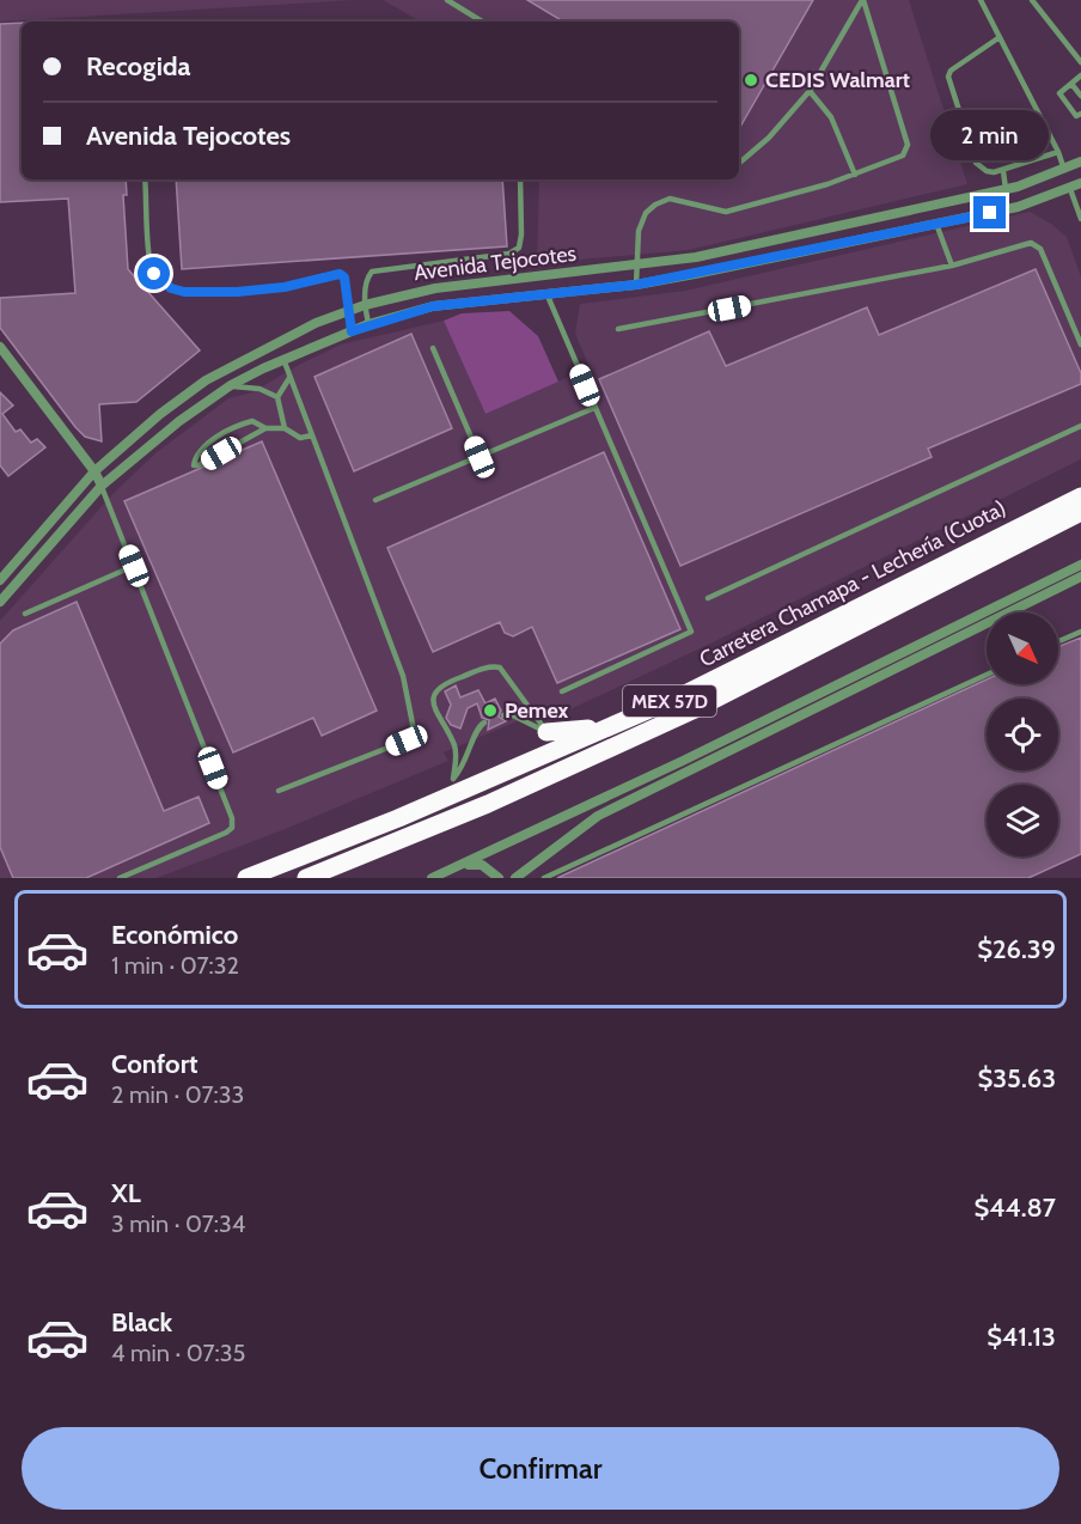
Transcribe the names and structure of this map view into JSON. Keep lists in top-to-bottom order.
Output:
{
  "streets": {
    "highway": ["Carretera Chamapa - Lechería (Cuota)", "MEX 57D"],
    "street": ["Avenida Tejocotes"]
  },
  "places": ["CEDIS Walmart", "Pemex"],
  "north": "bottom right",
  "page": {
    "banner": ["Recogida", "Avenida Tejocotes"],
    "bubble": "2 min",
    "list": [
      {
        "name": "Económico",
        "note": "1 min · 07:32",
        "value": "$26.39"
      },
      {
        "name": "Confort",
        "note": "2 min · 07:33",
        "value": "$35.63"
      },
      {
        "name": "XL",
        "note": "3 min · 07:34",
        "value": "$44.87"
      },
      {
        "name": "Black",
        "note": "4 min · 07:35",
        "value": "$41.13"
      }
    ],
    "buttons": "Confirmar"
  }
}
